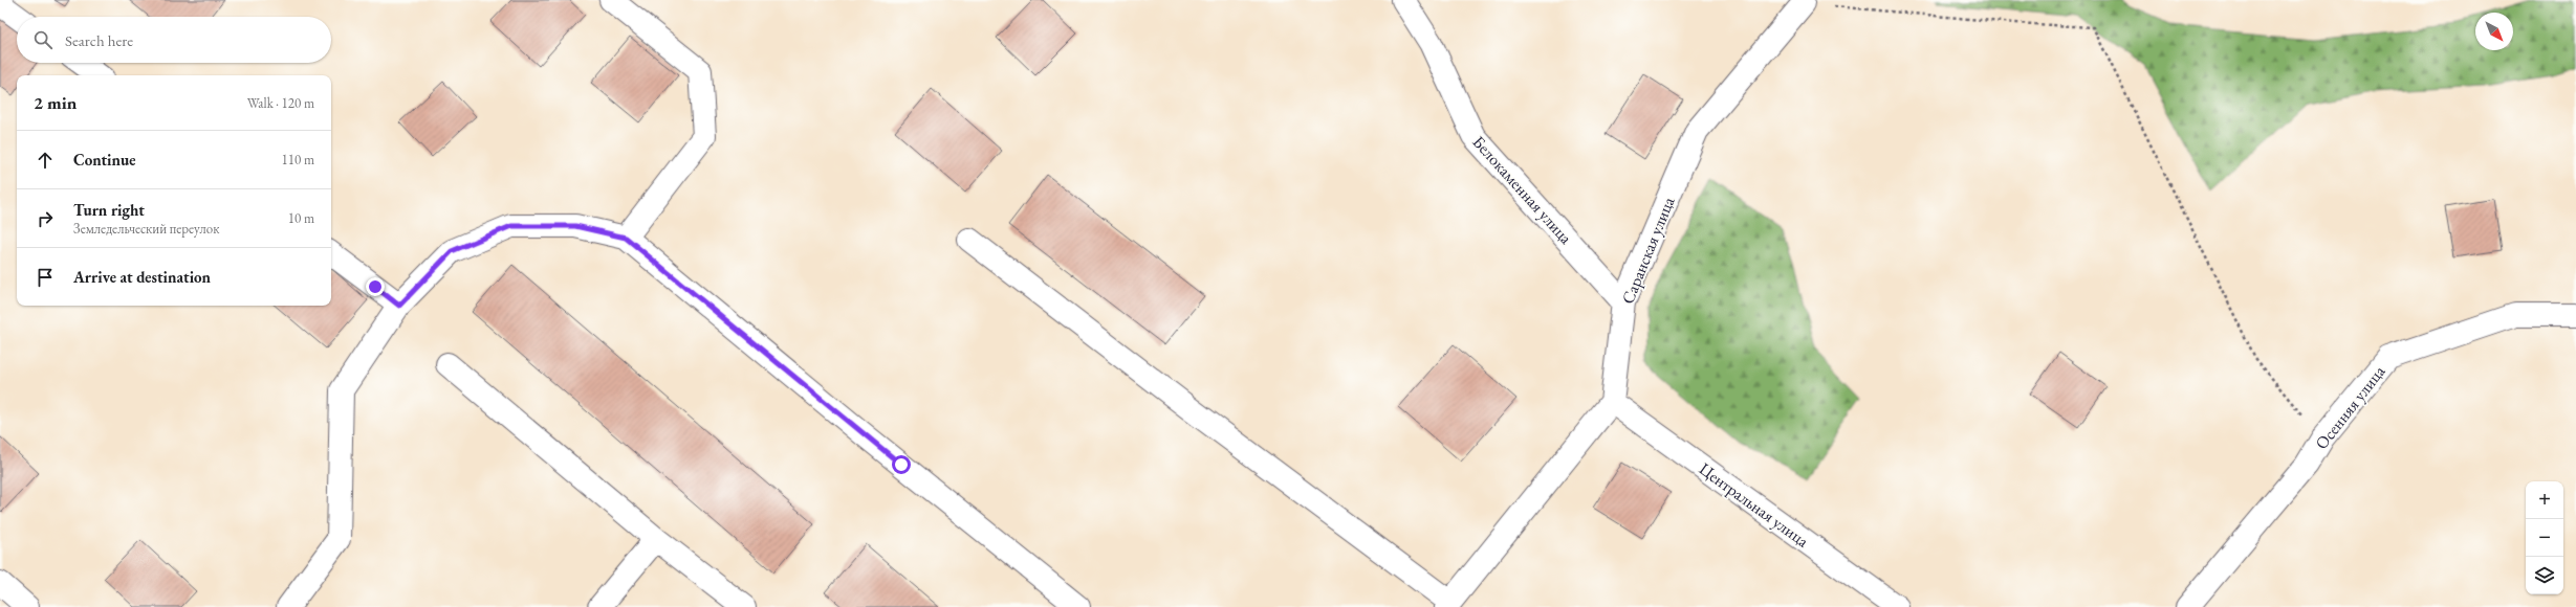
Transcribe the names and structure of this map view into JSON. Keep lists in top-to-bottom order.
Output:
{
  "streets": {
    "street": [
      "Белокаменная улица",
      "Саранская улица",
      "Осенняя улица",
      "Центральная улица"
    ]
  },
  "crossings": [
    ["Белокаменная улица", "Саранская улица"],
    ["Саранская улица", "Центральная улица"]
  ],
  "north": "bottom right",
  "page": {
    "search": "Search here",
    "heading": ["2 min", "Walk · 120 m"],
    "list": [
      ["Continue", "110 m"],
      ["Turn right", "Земледельческий переулок", "10 m"],
      "Arrive at destination"
    ],
    "map_buttons": ["+", "−"]
  }
}
